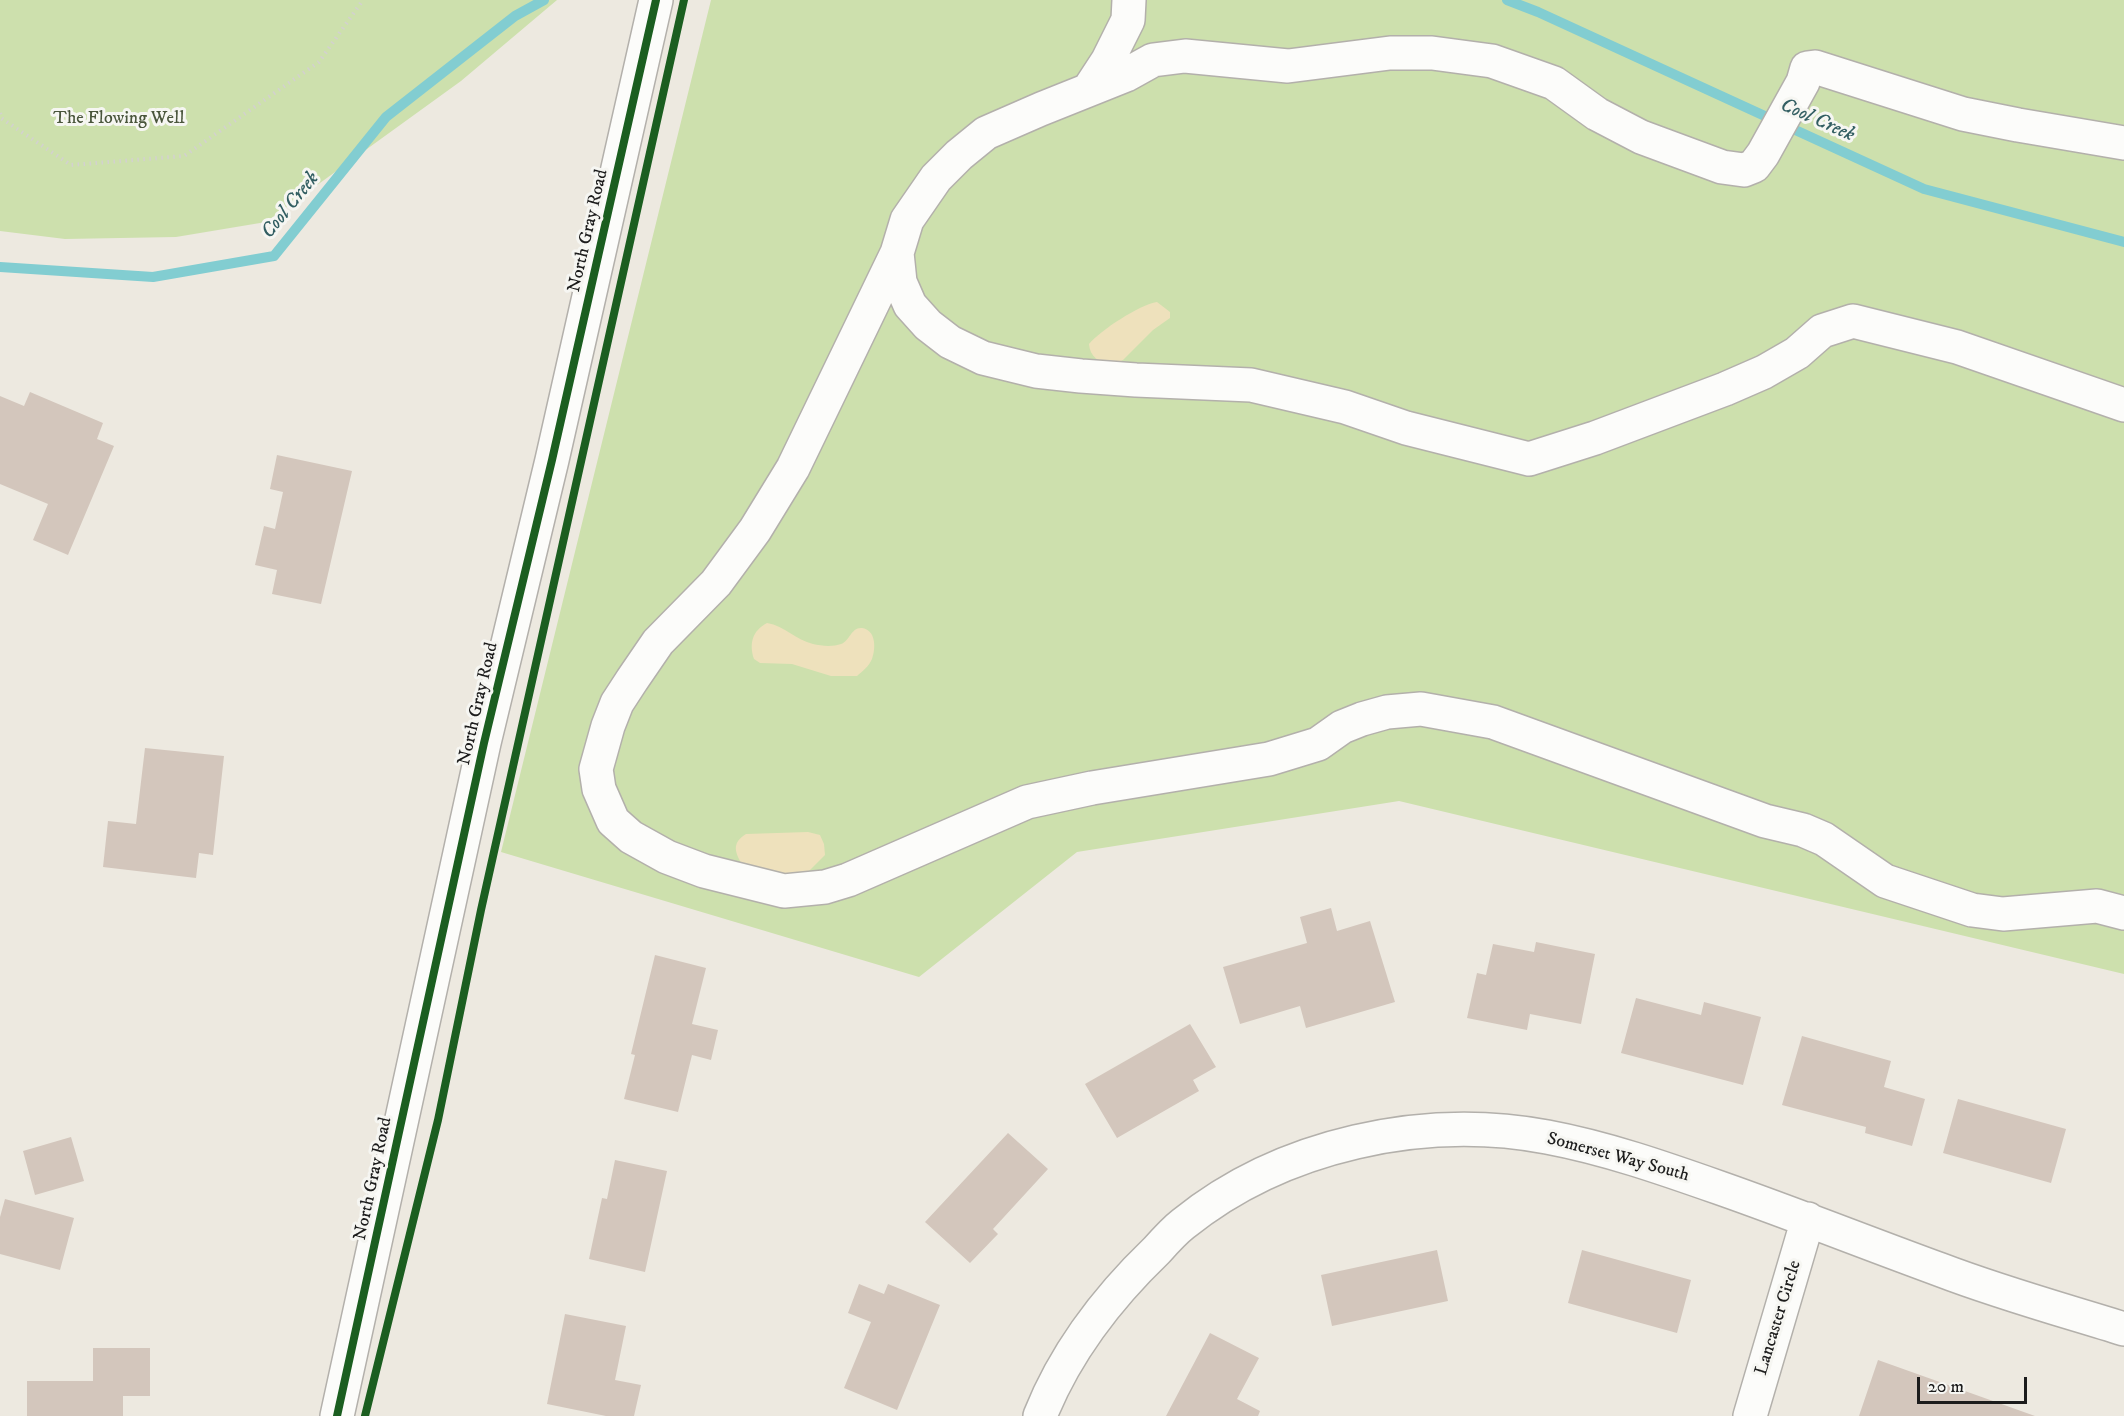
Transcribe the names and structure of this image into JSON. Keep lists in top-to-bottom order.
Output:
{
  "streets": {
    "street": ["North Gray Road", "Somerset Way South", "Lancaster Circle"]
  },
  "crossings": [
    ["Somerset Way South", "Lancaster Circle"]
  ],
  "water": ["Cool Creek"],
  "parks": ["The Flowing Well"],
  "scale_bar": "20 m"
}
